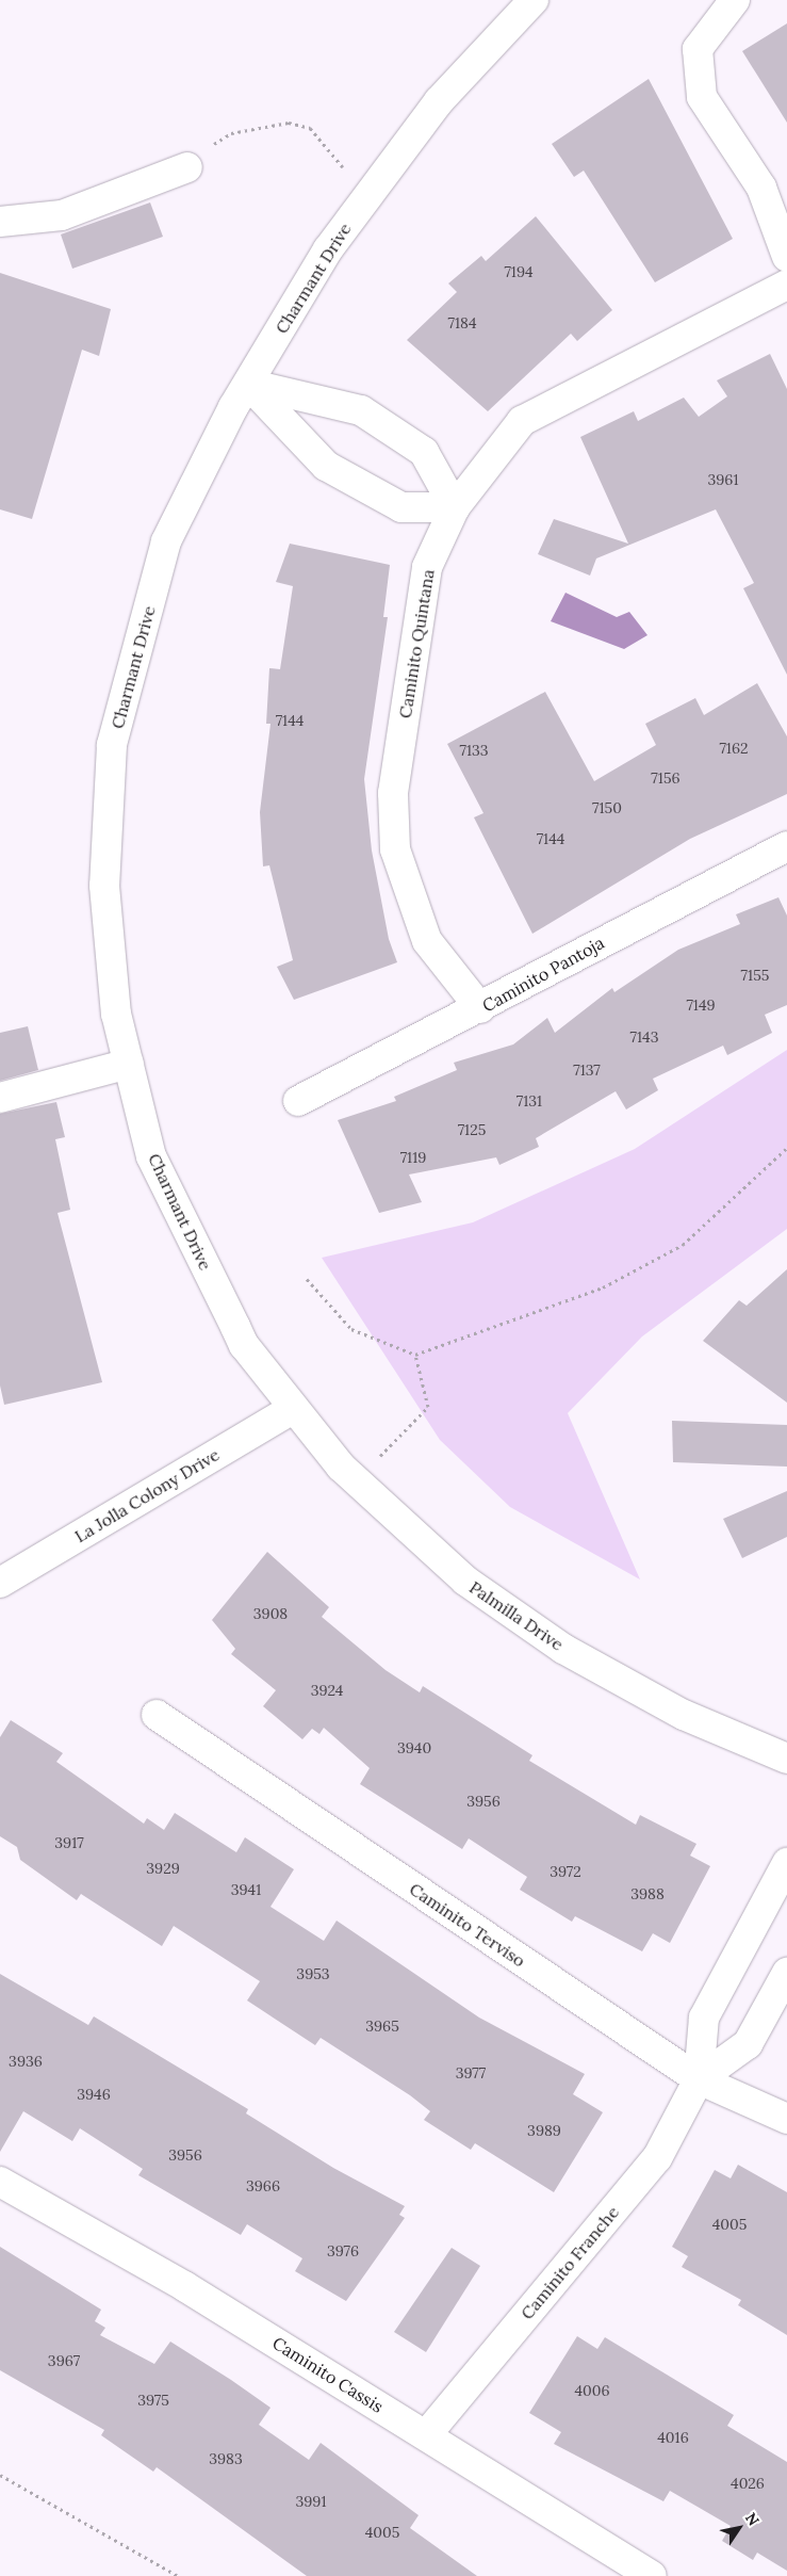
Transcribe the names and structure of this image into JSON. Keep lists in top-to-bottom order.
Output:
{
  "streets": {
    "street": [
      "Charmant Drive",
      "Caminito Quintana",
      "Caminito Pantoja",
      "La Jolla Colony Drive",
      "Palmilla Drive",
      "Caminito Terviso",
      "Caminito Franche",
      "Caminito Cassis"
    ]
  },
  "crossings": [
    ["Charmant Drive", "La Jolla Colony Drive"],
    ["Charmant Drive", "Palmilla Drive"],
    ["Caminito Quintana", "Caminito Pantoja"],
    ["La Jolla Colony Drive", "Palmilla Drive"],
    ["Caminito Terviso", "Caminito Franche"],
    ["Caminito Franche", "Caminito Cassis"]
  ],
  "house_numbers": [
    "7194",
    "7184",
    "3961",
    "7144",
    "7162",
    "7133",
    "7156",
    "7150",
    "7144",
    "7155",
    "7149",
    "7143",
    "7137",
    "7131",
    "7125",
    "7119",
    "3908",
    "3924",
    "3940",
    "3956",
    "3917",
    "3929",
    "3972",
    "3941",
    "3988",
    "3953",
    "3965",
    "3936",
    "3977",
    "3946",
    "3989",
    "3956",
    "3966",
    "4005",
    "3976",
    "3967",
    "4006",
    "3975",
    "4016",
    "3983",
    "4026",
    "3991",
    "4005"
  ],
  "north": "top right"
}
